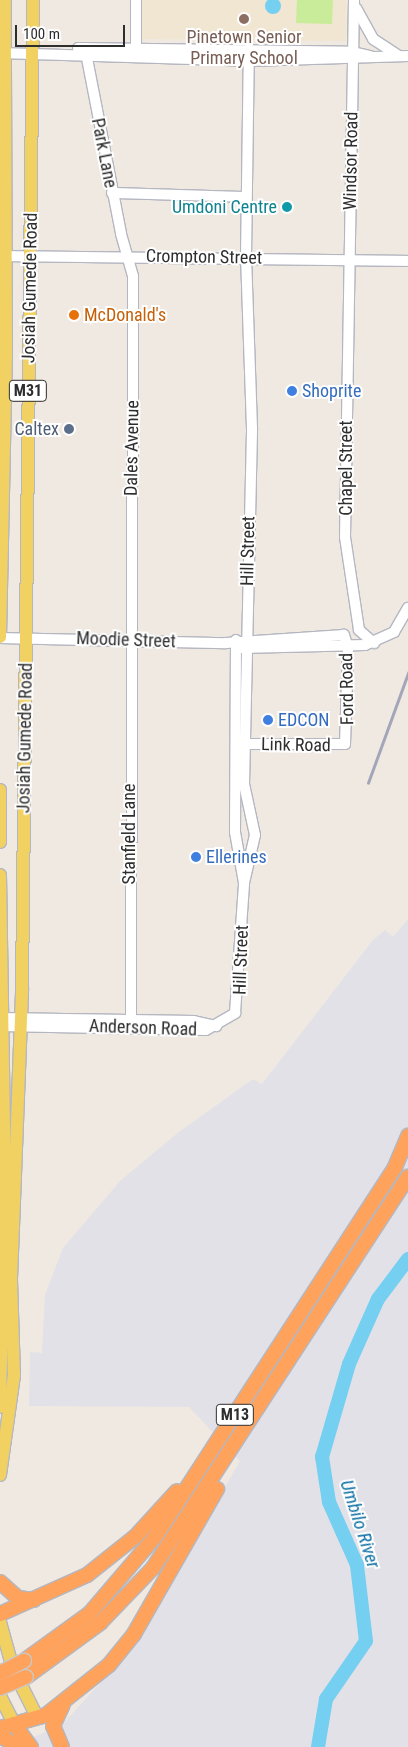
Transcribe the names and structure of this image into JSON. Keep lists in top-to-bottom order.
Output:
{
  "streets": {
    "highway": ["M13"],
    "main road": ["Josiah Gumede Road", "M31"],
    "street": [
      "Park Lane",
      "Windsor Road",
      "Crompton Street",
      "Dales Avenue",
      "Chapel Street",
      "Hill Street",
      "Moodie Street",
      "Ford Road",
      "Link Road",
      "Stanfield Lane",
      "Anderson Road"
    ]
  },
  "crossings": [
    ["Park Lane", "Crompton Street"],
    ["Park Lane", "Dales Avenue"],
    ["Windsor Road", "Crompton Street"],
    ["Windsor Road", "Chapel Street"],
    ["Crompton Street", "Josiah Gumede Road"],
    ["Crompton Street", "Dales Avenue"],
    ["Crompton Street", "Chapel Street"],
    ["Crompton Street", "Hill Street"],
    ["Josiah Gumede Road", "Moodie Street"],
    ["Josiah Gumede Road", "Anderson Road"],
    ["Dales Avenue", "Moodie Street"],
    ["Dales Avenue", "Stanfield Lane"],
    ["Chapel Street", "Moodie Street"],
    ["Hill Street", "Moodie Street"],
    ["Hill Street", "Link Road"],
    ["Hill Street", "Anderson Road"],
    ["Moodie Street", "Ford Road"],
    ["Moodie Street", "Stanfield Lane"],
    ["Ford Road", "Link Road"],
    ["Stanfield Lane", "Anderson Road"]
  ],
  "water": ["Umbilo River"],
  "places": [
    "Pinetown Senior Primary School",
    "Umdoni Centre",
    "McDonald's",
    "Shoprite",
    "Caltex",
    "EDCON",
    "Ellerines"
  ],
  "scale_bar": "100 m"
}
